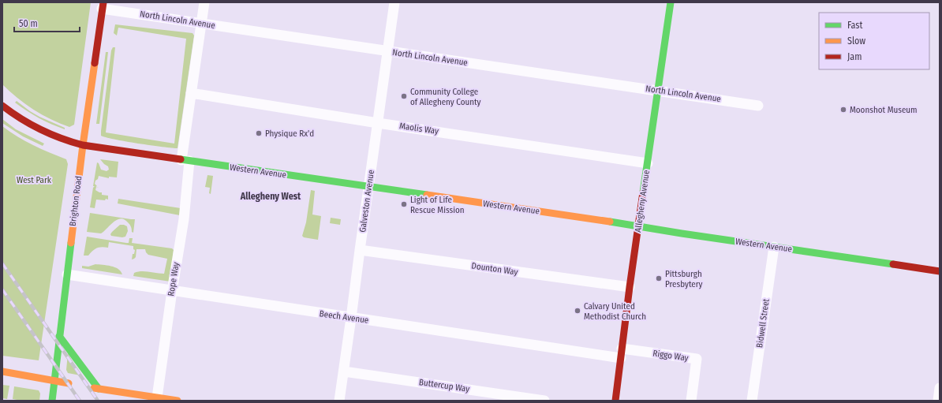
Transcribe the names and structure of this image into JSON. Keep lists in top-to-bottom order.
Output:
{
  "streets": {
    "main road": ["Western Avenue", "Brighton Road", "Allegheny Avenue"],
    "street": [
      "North Lincoln Avenue",
      "Maolis Way",
      "Galveston Avenue",
      "Dounton Way",
      "Rope Way",
      "Beech Avenue",
      "Bidwell Street",
      "Riggo Way",
      "Buttercup Way"
    ]
  },
  "crossings": [
    ["North Lincoln Avenue", "Brighton Road"],
    ["North Lincoln Avenue", "Galveston Avenue"],
    ["North Lincoln Avenue", "Allegheny Avenue"],
    ["North Lincoln Avenue", "Rope Way"],
    ["Maolis Way", "Galveston Avenue"],
    ["Maolis Way", "Allegheny Avenue"],
    ["Maolis Way", "Rope Way"],
    ["Western Avenue", "Brighton Road"],
    ["Western Avenue", "Galveston Avenue"],
    ["Western Avenue", "Allegheny Avenue"],
    ["Western Avenue", "Rope Way"],
    ["Western Avenue", "Bidwell Street"],
    ["Brighton Road", "Beech Avenue"],
    ["Galveston Avenue", "Dounton Way"],
    ["Galveston Avenue", "Beech Avenue"],
    ["Galveston Avenue", "Buttercup Way"],
    ["Allegheny Avenue", "Dounton Way"],
    ["Allegheny Avenue", "Beech Avenue"],
    ["Allegheny Avenue", "Riggo Way"],
    ["Rope Way", "Beech Avenue"],
    ["Beech Avenue", "Riggo Way"]
  ],
  "districts": ["Allegheny West"],
  "parks": ["West Park"],
  "places": [
    "Community College of Allegheny County",
    "Moonshot Museum",
    "Physique Rx'd",
    "Light of Life Rescue Mission",
    "Pittsburgh Presbytery",
    "Calvary United Methodist Church"
  ],
  "legend": ["Fast", "Slow", "Jam"],
  "scale_bar": "50 m"
}
